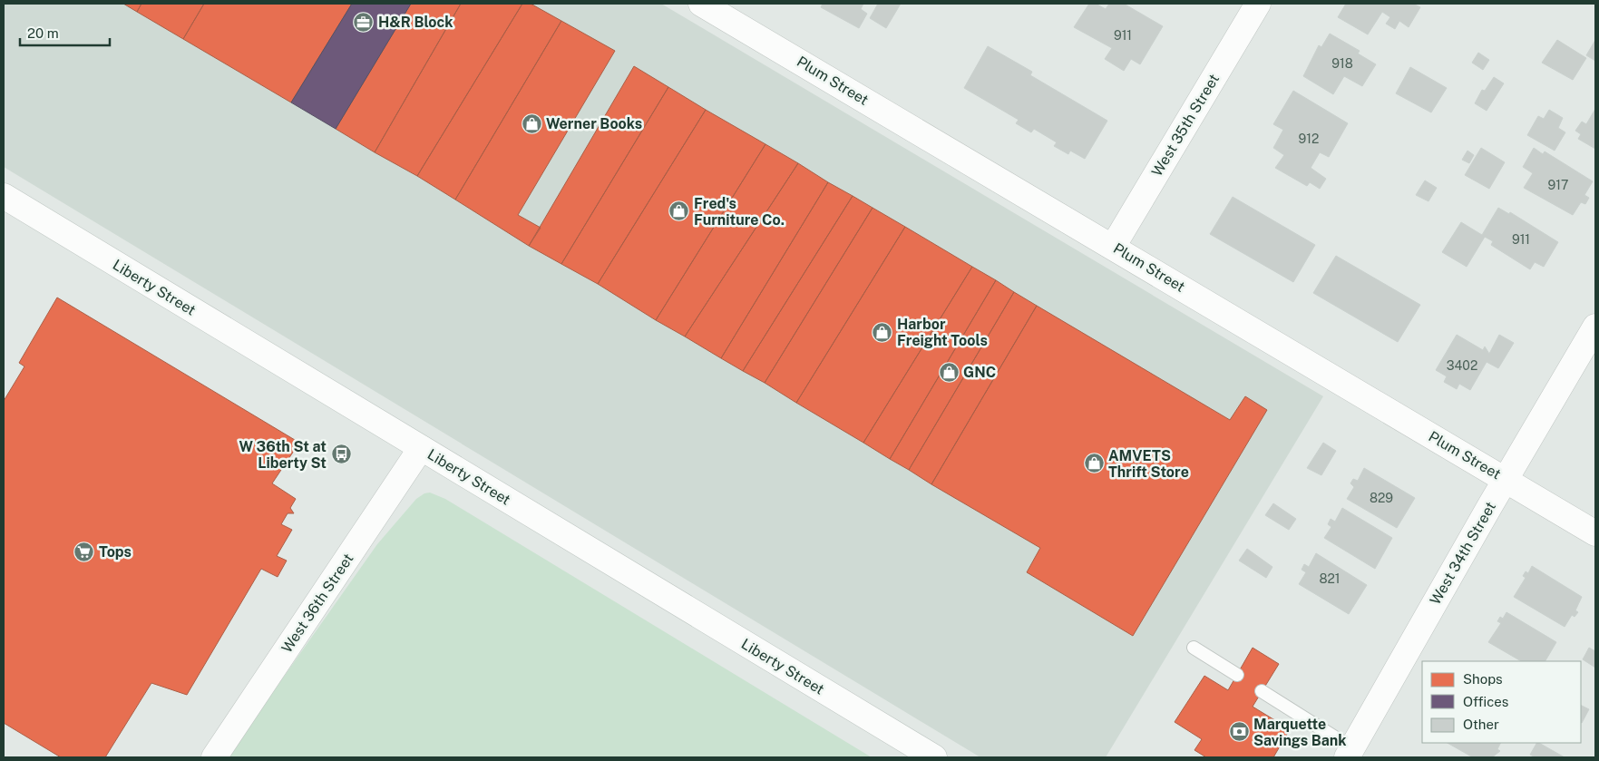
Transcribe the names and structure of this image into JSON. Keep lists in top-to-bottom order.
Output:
{
  "streets": {
    "street": [
      "Plum Street",
      "West 35th Street",
      "Liberty Street",
      "West 34th Street",
      "West 36th Street"
    ]
  },
  "crossings": [
    ["Plum Street", "West 35th Street"],
    ["Plum Street", "West 34th Street"],
    ["Liberty Street", "West 36th Street"]
  ],
  "places": {
    "office": ["H&R Block"],
    "shop": [
      "Werner Books",
      "Fred's Furniture Co.",
      "Harbor Freight Tools",
      "GNC",
      "AMVETS Thrift Store"
    ],
    "bus stop": ["W 36th St at Liberty St"],
    "supermarket": ["Tops"],
    "bank": ["Marquette Savings Bank"]
  },
  "house_numbers": [
    "911",
    "918",
    "912",
    "917",
    "911",
    "3402",
    "829",
    "821"
  ],
  "legend": ["Shops", "Offices", "Other"],
  "scale_bar": "20 m"
}
